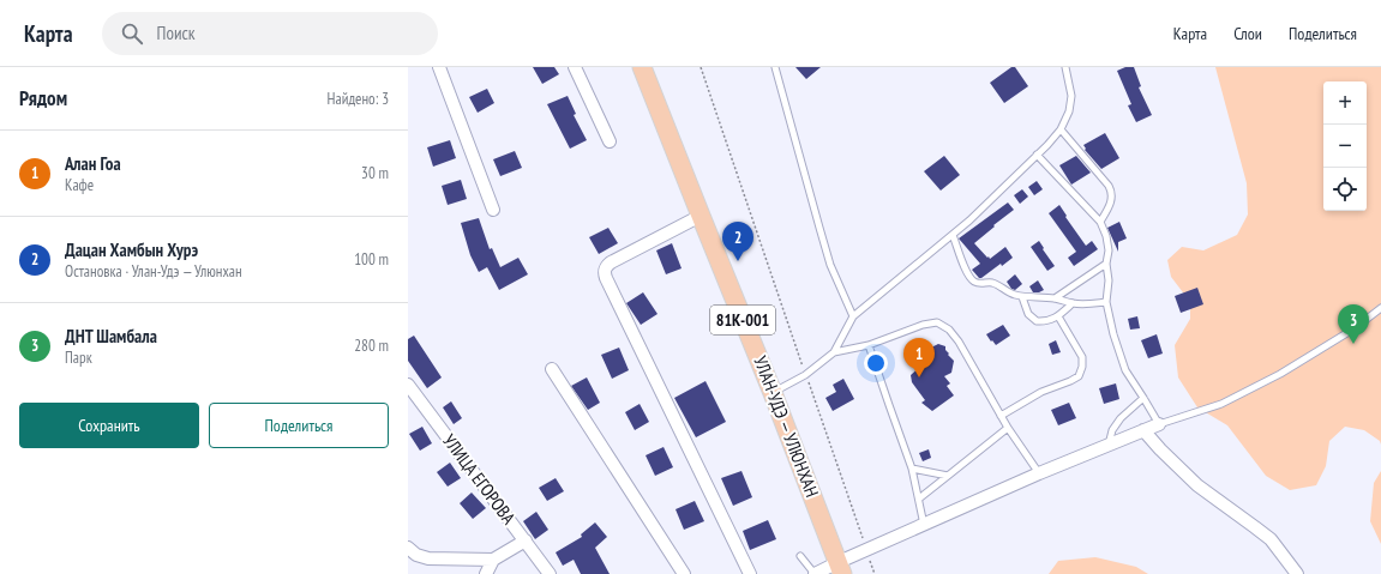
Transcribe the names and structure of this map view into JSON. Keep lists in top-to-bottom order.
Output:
{
  "streets": {
    "main road": ["81К-001", "УЛАН-УДЭ — УЛЮНХАН"],
    "street": ["УЛИЦА ЕГОРОВА"]
  },
  "page": {
    "header": "Карта",
    "search": "Поиск",
    "nav": ["Карта", "Слои", "Поделиться"],
    "heading": ["Рядом", "Найдено: 3"],
    "map_buttons": ["+", "−"],
    "list": [
      {
        "mark": "1",
        "name": "Алан Гоа",
        "note": "Кафе",
        "value": "30 m"
      },
      {
        "mark": "2",
        "name": "Дацан Хамбын Хурэ",
        "note": "Остановка · Улан-Удэ — Улюнхан",
        "value": "100 m"
      },
      {
        "mark": "3",
        "name": "ДНТ Шамбала",
        "note": "Парк",
        "value": "280 m"
      }
    ],
    "pins": ["2", "3", "1"],
    "buttons": ["Сохранить", "Поделиться"]
  }
}
